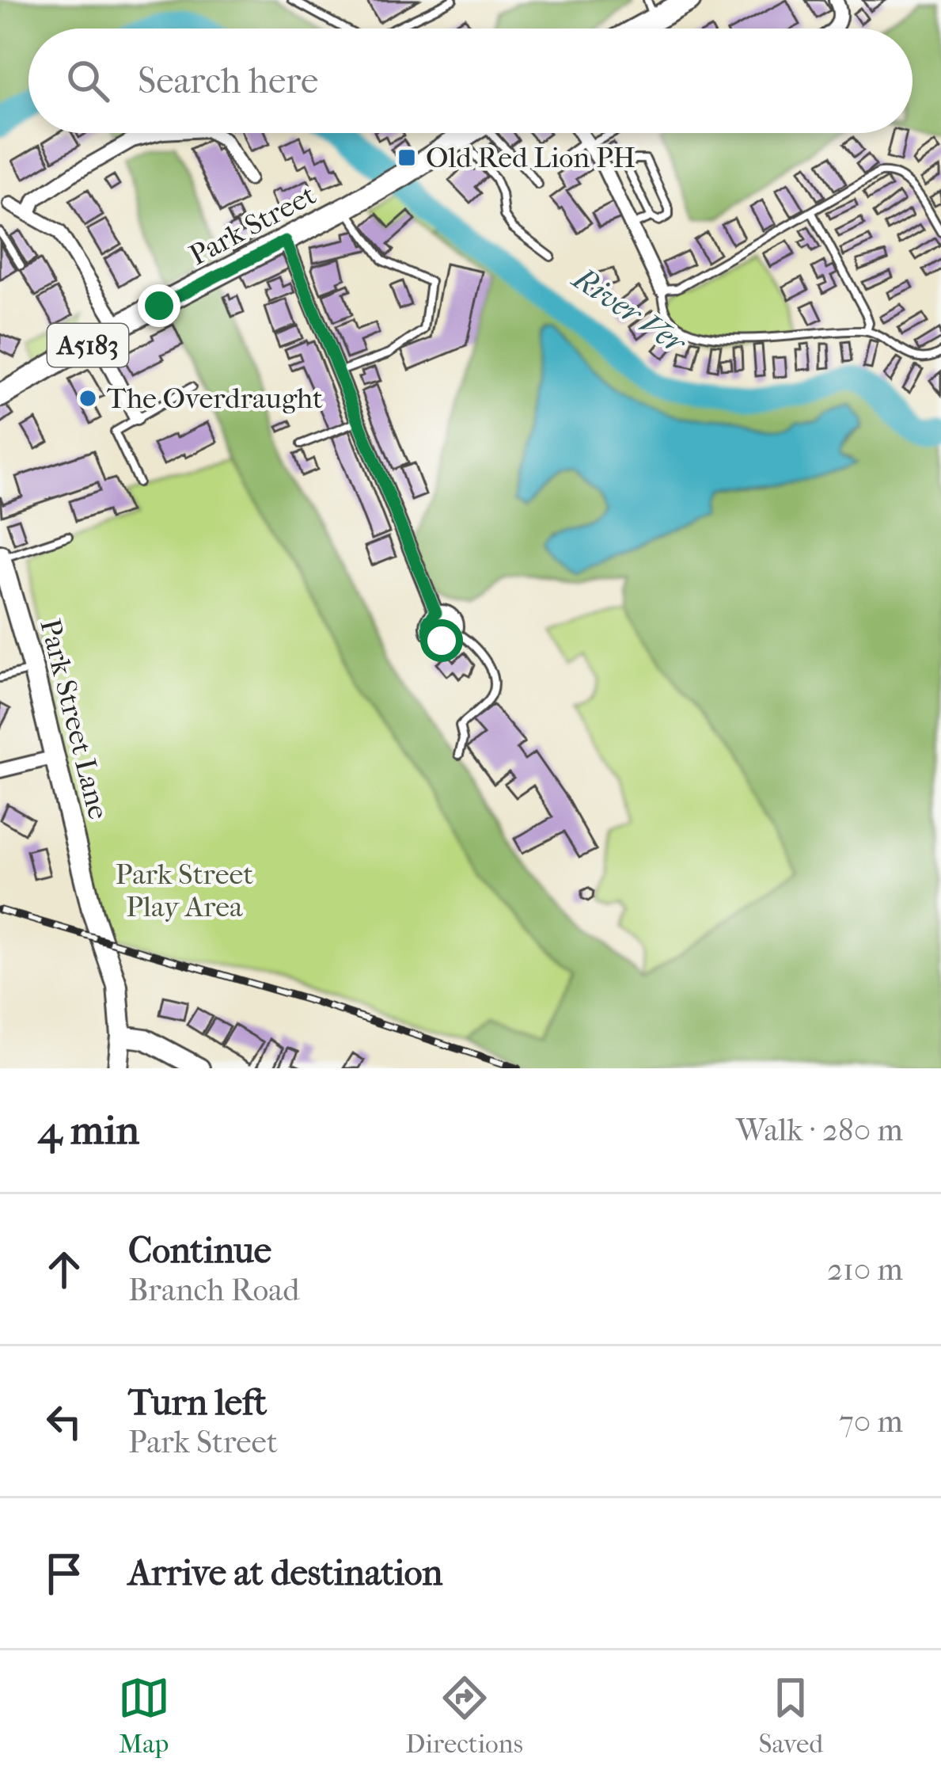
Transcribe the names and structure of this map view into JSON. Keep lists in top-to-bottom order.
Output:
{
  "streets": {
    "main road": ["Park Street", "A5183"],
    "street": ["Park Street Lane"]
  },
  "crossings": [
    ["Park Street", "A5183"]
  ],
  "water": ["River Ver"],
  "parks": ["Park Street Play Area"],
  "places": {
    "transit": ["Old Red Lion PH"],
    "other": ["The Overdraught"]
  },
  "page": {
    "search": "Search here",
    "heading": ["4 min", "Walk · 280 m"],
    "list": [
      ["Continue", "Branch Road", "210 m"],
      ["Turn left", "Park Street", "70 m"],
      "Arrive at destination"
    ],
    "nav": ["Map", "Directions", "Saved"]
  }
}
